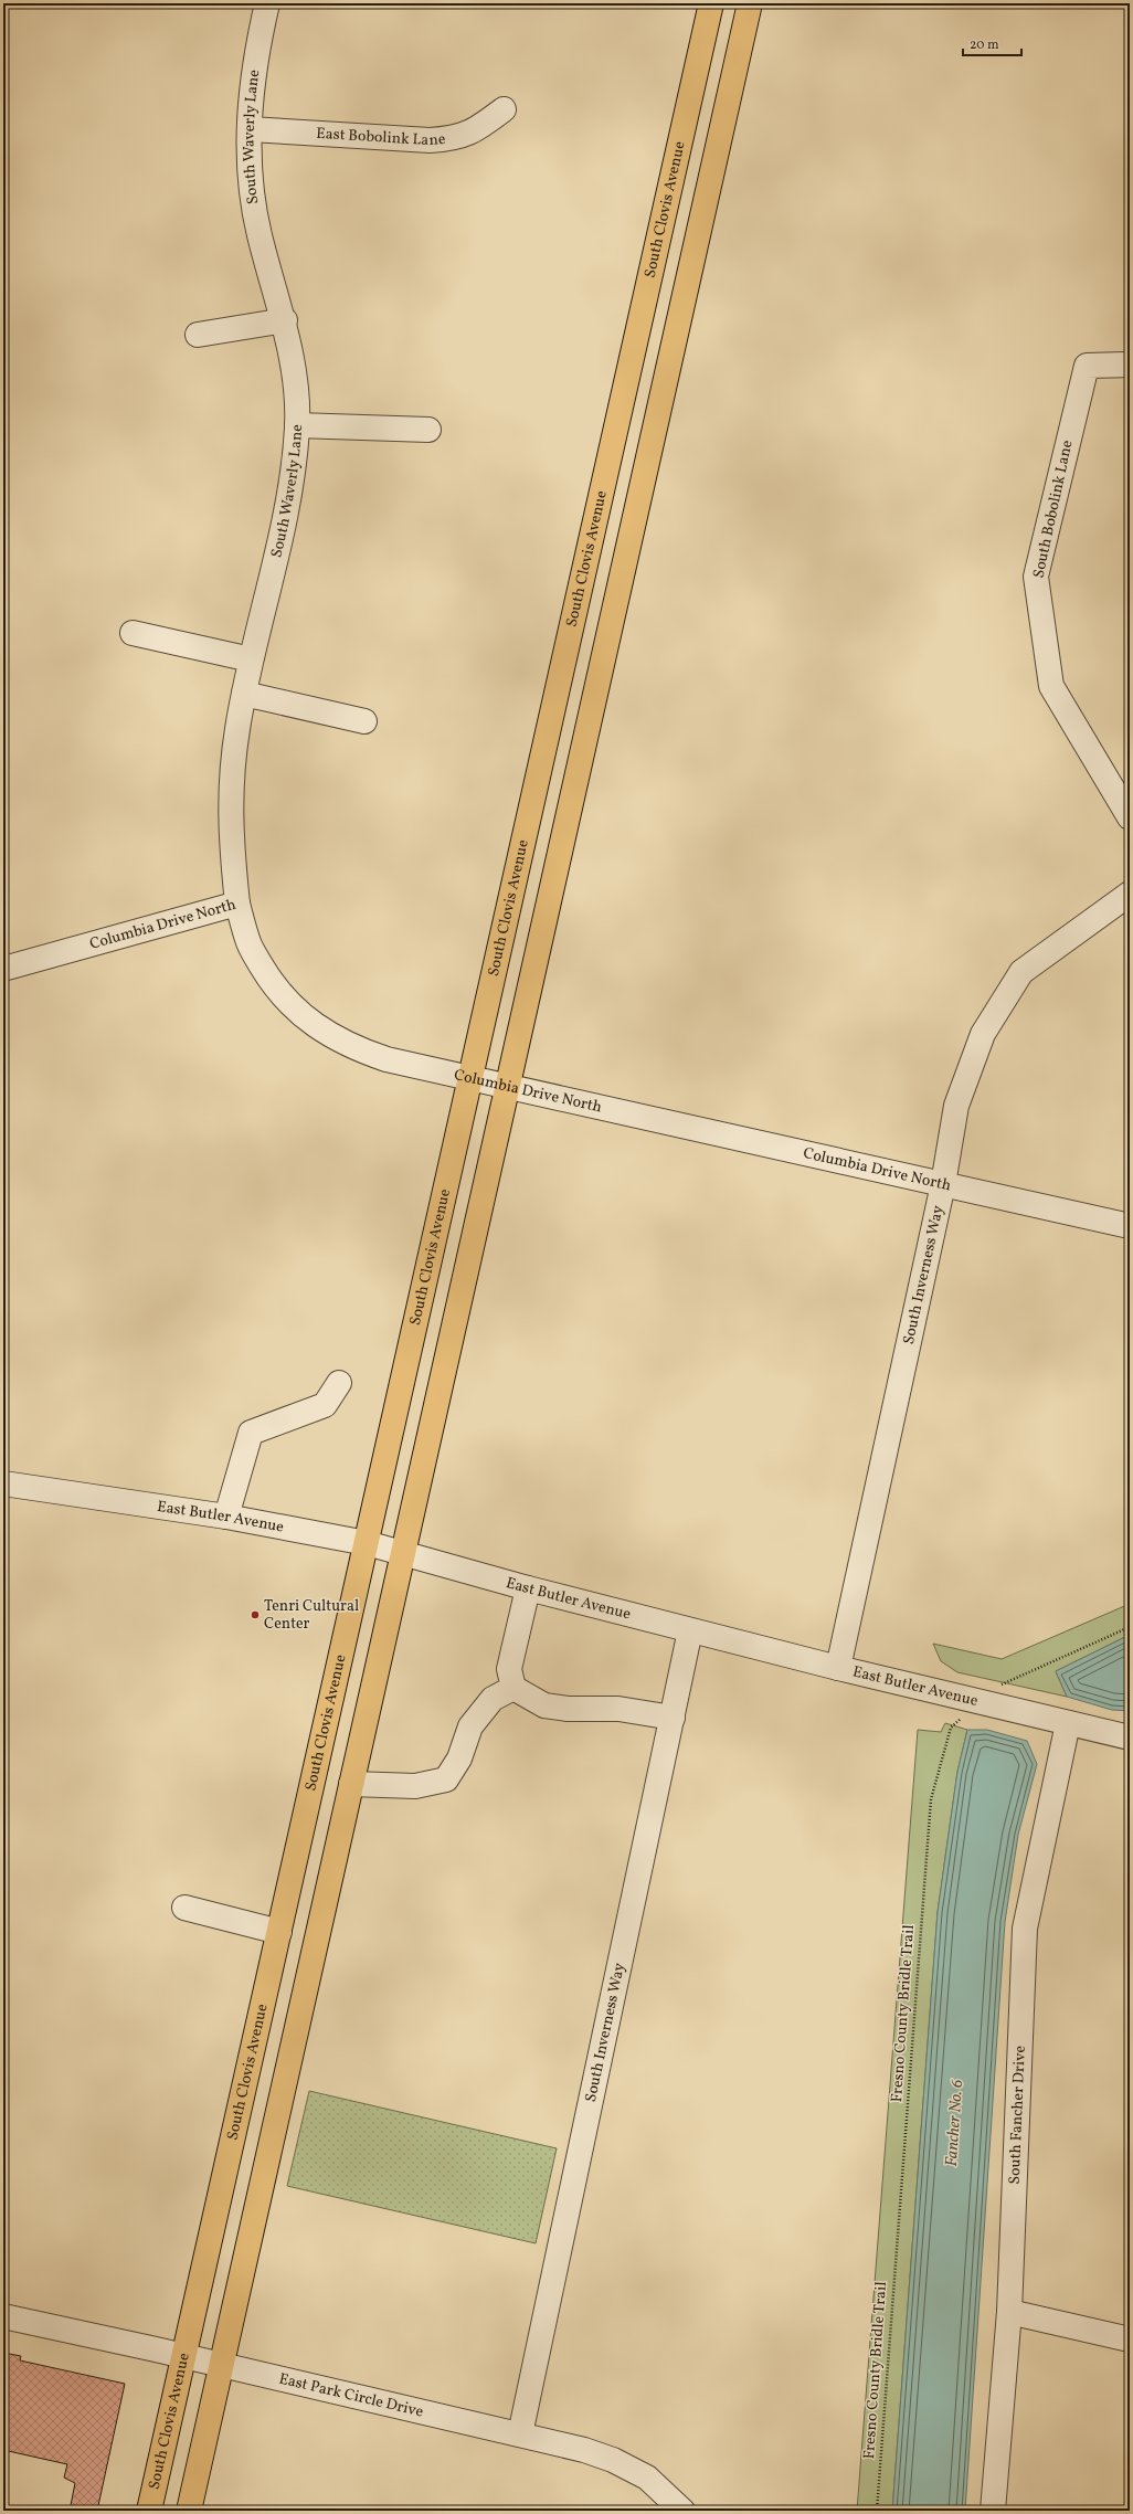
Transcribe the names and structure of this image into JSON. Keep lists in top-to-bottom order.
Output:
{
  "streets": {
    "main road": ["South Clovis Avenue"],
    "street": [
      "East Bobolink Lane",
      "South Waverly Lane",
      "South Bobolink Lane",
      "Columbia Drive North",
      "South Inverness Way",
      "East Butler Avenue",
      "South Fancher Drive",
      "East Park Circle Drive"
    ],
    "path": ["Fresno County Bridle Trail"]
  },
  "crossings": [
    ["East Bobolink Lane", "South Waverly Lane"],
    ["South Waverly Lane", "Columbia Drive North"],
    ["South Clovis Avenue", "Columbia Drive North"],
    ["South Clovis Avenue", "East Butler Avenue"],
    ["South Clovis Avenue", "East Park Circle Drive"],
    ["Columbia Drive North", "South Inverness Way"],
    ["South Inverness Way", "East Butler Avenue"],
    ["South Inverness Way", "East Park Circle Drive"],
    ["East Butler Avenue", "Fresno County Bridle Trail"],
    ["East Butler Avenue", "South Fancher Drive"]
  ],
  "water": ["Fancher No. 6"],
  "places": ["Tenri Cultural Center"],
  "scale_bar": "20 m"
}
